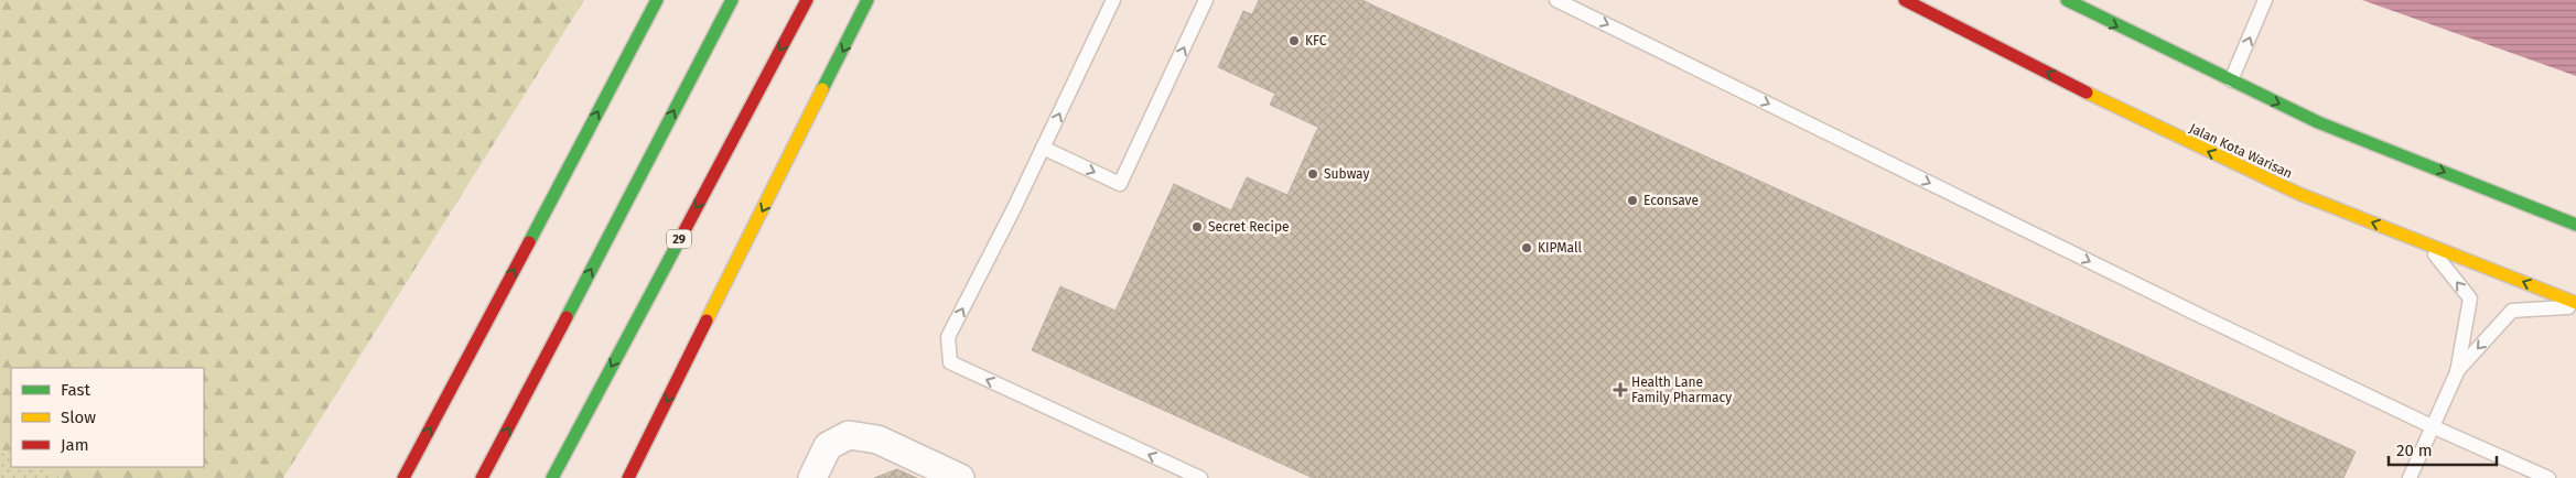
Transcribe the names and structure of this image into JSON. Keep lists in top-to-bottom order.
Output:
{
  "streets": {
    "main road": ["Jalan Kota Warisan", "29"]
  },
  "places": {
    "other": [
      "KFC",
      "Subway",
      "Econsave",
      "Secret Recipe",
      "KIPMall"
    ],
    "health": ["Health Lane Family Pharmacy"]
  },
  "legend": ["Fast", "Slow", "Jam"],
  "scale_bar": "20 m"
}
